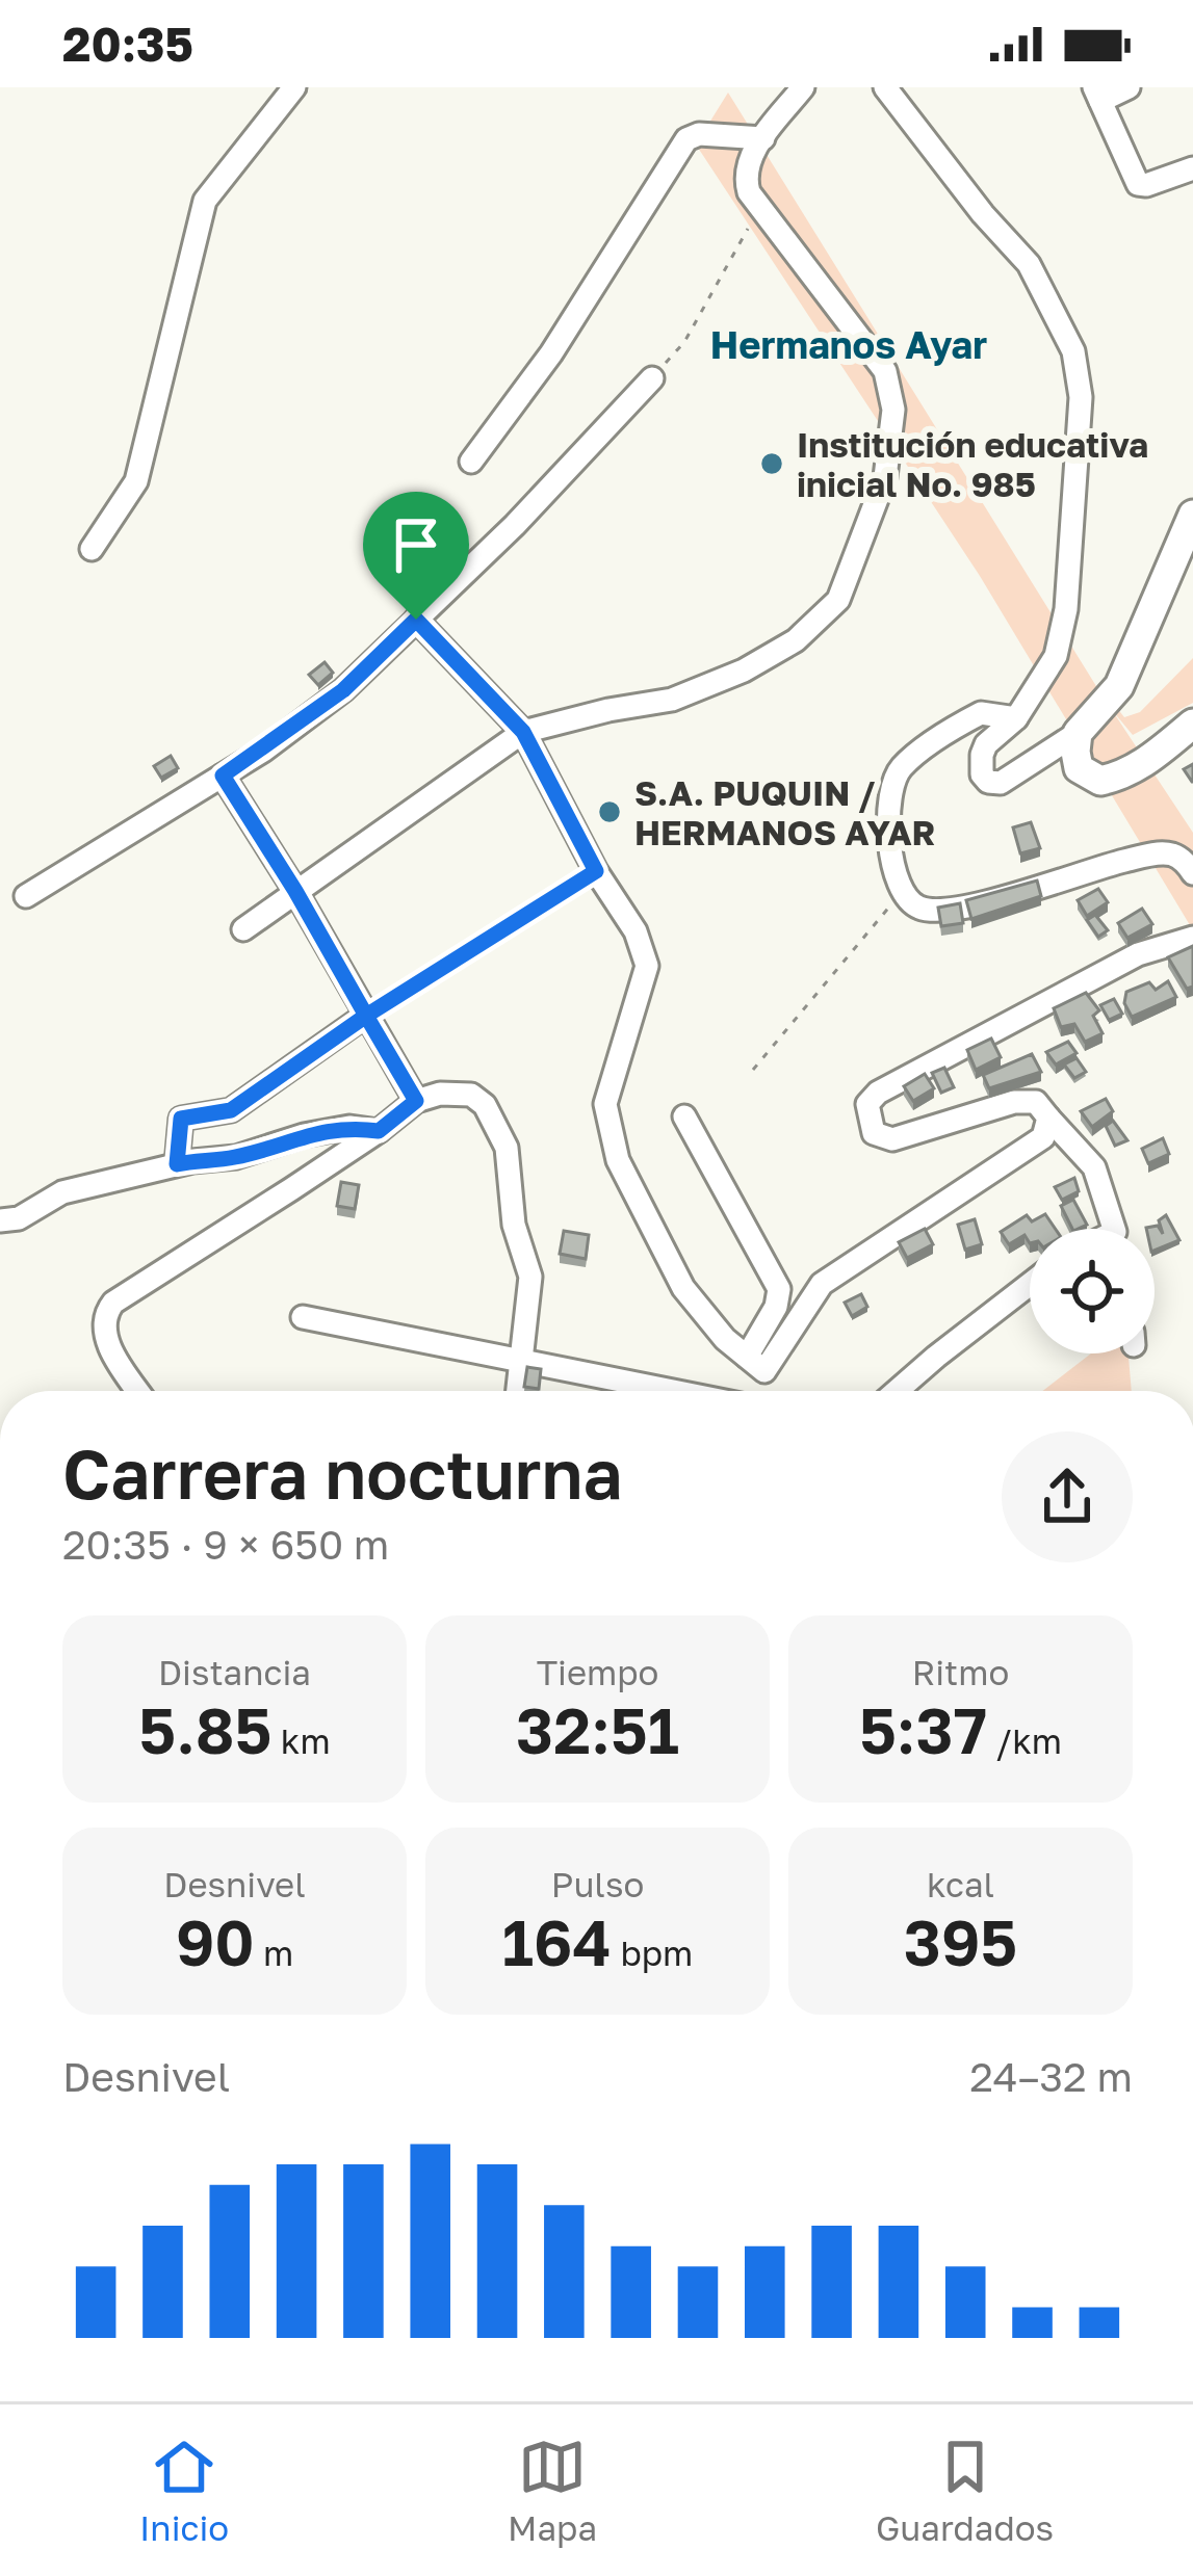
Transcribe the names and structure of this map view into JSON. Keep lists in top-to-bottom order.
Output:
{
  "districts": ["Hermanos Ayar"],
  "places": ["Institución educativa inicial No. 985", "S.A. PUQUIN / HERMANOS AYAR"],
  "page": {
    "status": "20:35",
    "heading": ["Carrera nocturna", "20:35 · 9 × 650 m"],
    "stats": [
      ["Distancia", "5.85 km"],
      ["Tiempo", "32:51"],
      ["Ritmo", "5:37 /km"],
      ["Desnivel", "90 m"],
      ["Pulso", "164 bpm"],
      ["kcal", "395"]
    ],
    "chart": ["Desnivel", "24–32 m"],
    "tabs": ["Inicio", "Mapa", "Guardados"]
  }
}
